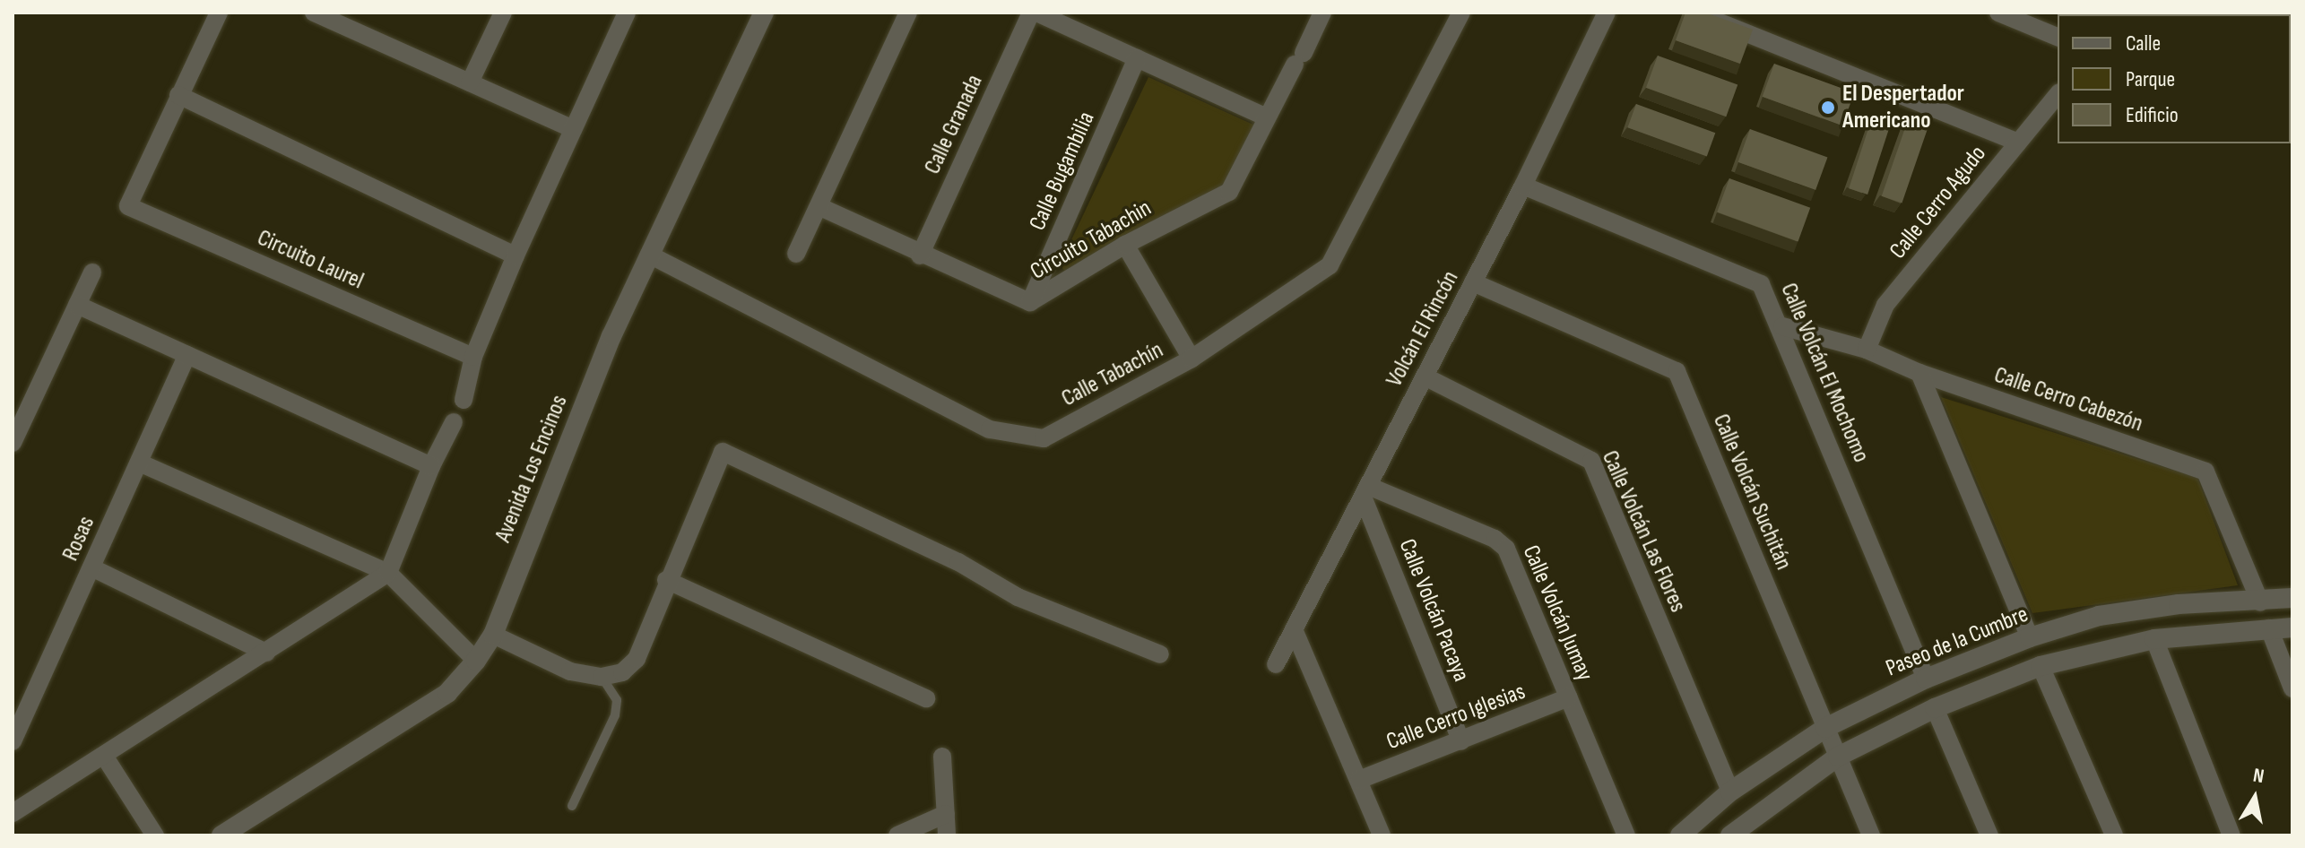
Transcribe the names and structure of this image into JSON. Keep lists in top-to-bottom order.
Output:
{
  "streets": {
    "street": [
      "Calle Granada",
      "Calle Bugambilia",
      "Calle Cerro Agudo",
      "Circuito Tabachin",
      "Circuito Laurel",
      "Volcán El Rincón",
      "Calle Volcán El Mochomo",
      "Calle Tabachín",
      "Calle Cerro Cabezón",
      "Avenida Los Encinos",
      "Calle Volcán Suchitán",
      "Calle Volcán Las Flores",
      "Rosas",
      "Calle Volcán Pacaya",
      "Calle Volcán Jumay",
      "Paseo de la Cumbre",
      "Calle Cerro Iglesias"
    ]
  },
  "crossings": [
    ["Calle Granada", "Circuito Tabachin"],
    ["Calle Bugambilia", "Circuito Tabachin"],
    ["Calle Cerro Agudo", "Calle Cerro Cabezón"],
    ["Volcán El Rincón", "Calle Volcán El Mochomo"],
    ["Volcán El Rincón", "Calle Volcán Suchitán"],
    ["Volcán El Rincón", "Calle Volcán Las Flores"],
    ["Volcán El Rincón", "Calle Volcán Pacaya"],
    ["Volcán El Rincón", "Calle Volcán Jumay"],
    ["Calle Volcán El Mochomo", "Calle Cerro Cabezón"],
    ["Calle Volcán El Mochomo", "Paseo de la Cumbre"],
    ["Calle Tabachín", "Avenida Los Encinos"],
    ["Calle Cerro Cabezón", "Paseo de la Cumbre"],
    ["Calle Volcán Suchitán", "Paseo de la Cumbre"],
    ["Calle Volcán Las Flores", "Paseo de la Cumbre"],
    ["Calle Volcán Pacaya", "Calle Volcán Jumay"],
    ["Calle Volcán Pacaya", "Calle Cerro Iglesias"],
    ["Calle Volcán Jumay", "Calle Cerro Iglesias"]
  ],
  "places": ["El Despertador Americano"],
  "legend": ["Calle", "Parque", "Edificio"],
  "north": "top"
}
